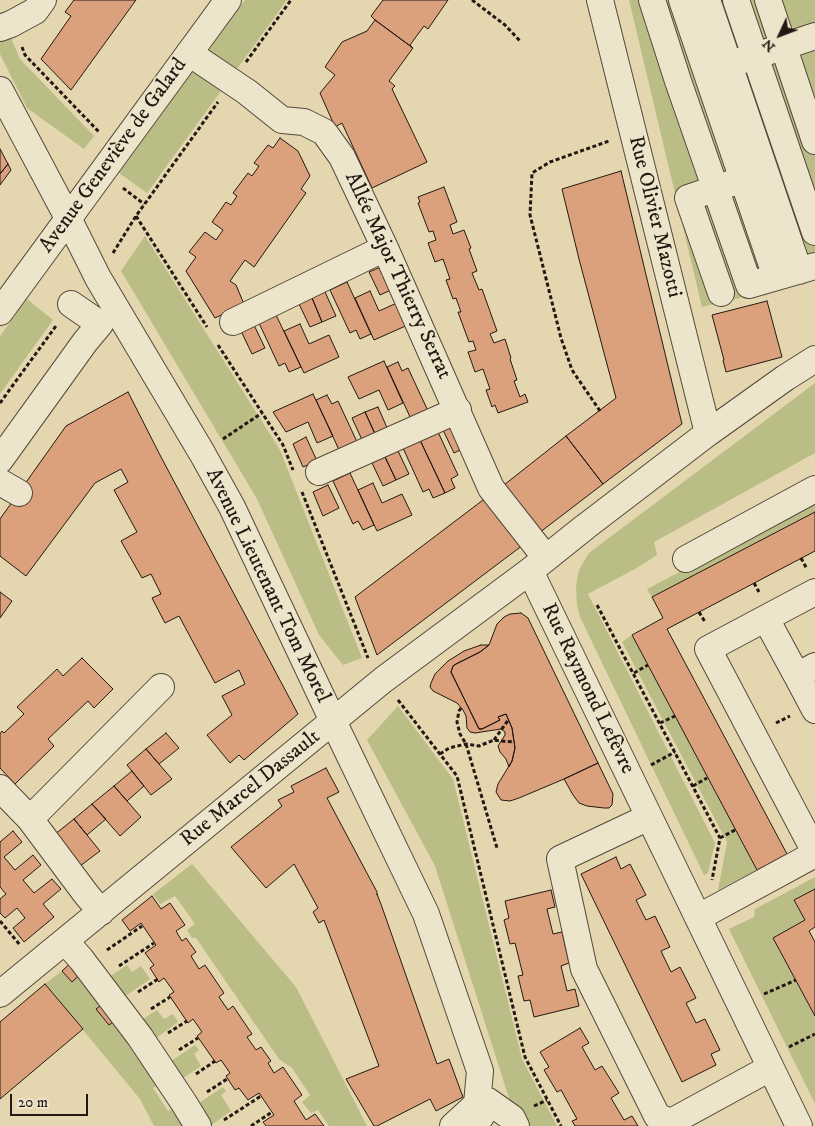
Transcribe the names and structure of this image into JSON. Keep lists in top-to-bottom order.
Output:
{
  "streets": {
    "street": [
      "Avenue Geneviève de Galard",
      "Rue Olivier Mazotti",
      "Allée Major Thierry Serrat",
      "Avenue Lieutenant Tom Morel",
      "Rue Raymond Lefèvre",
      "Rue Marcel Dassault"
    ]
  },
  "crossings": [
    ["Avenue Geneviève de Galard", "Allée Major Thierry Serrat"],
    ["Avenue Geneviève de Galard", "Avenue Lieutenant Tom Morel"],
    ["Allée Major Thierry Serrat", "Rue Raymond Lefèvre"],
    ["Allée Major Thierry Serrat", "Rue Marcel Dassault"],
    ["Avenue Lieutenant Tom Morel", "Rue Marcel Dassault"],
    ["Rue Raymond Lefèvre", "Rue Marcel Dassault"]
  ],
  "scale_bar": "20 m",
  "north": "bottom left"
}
